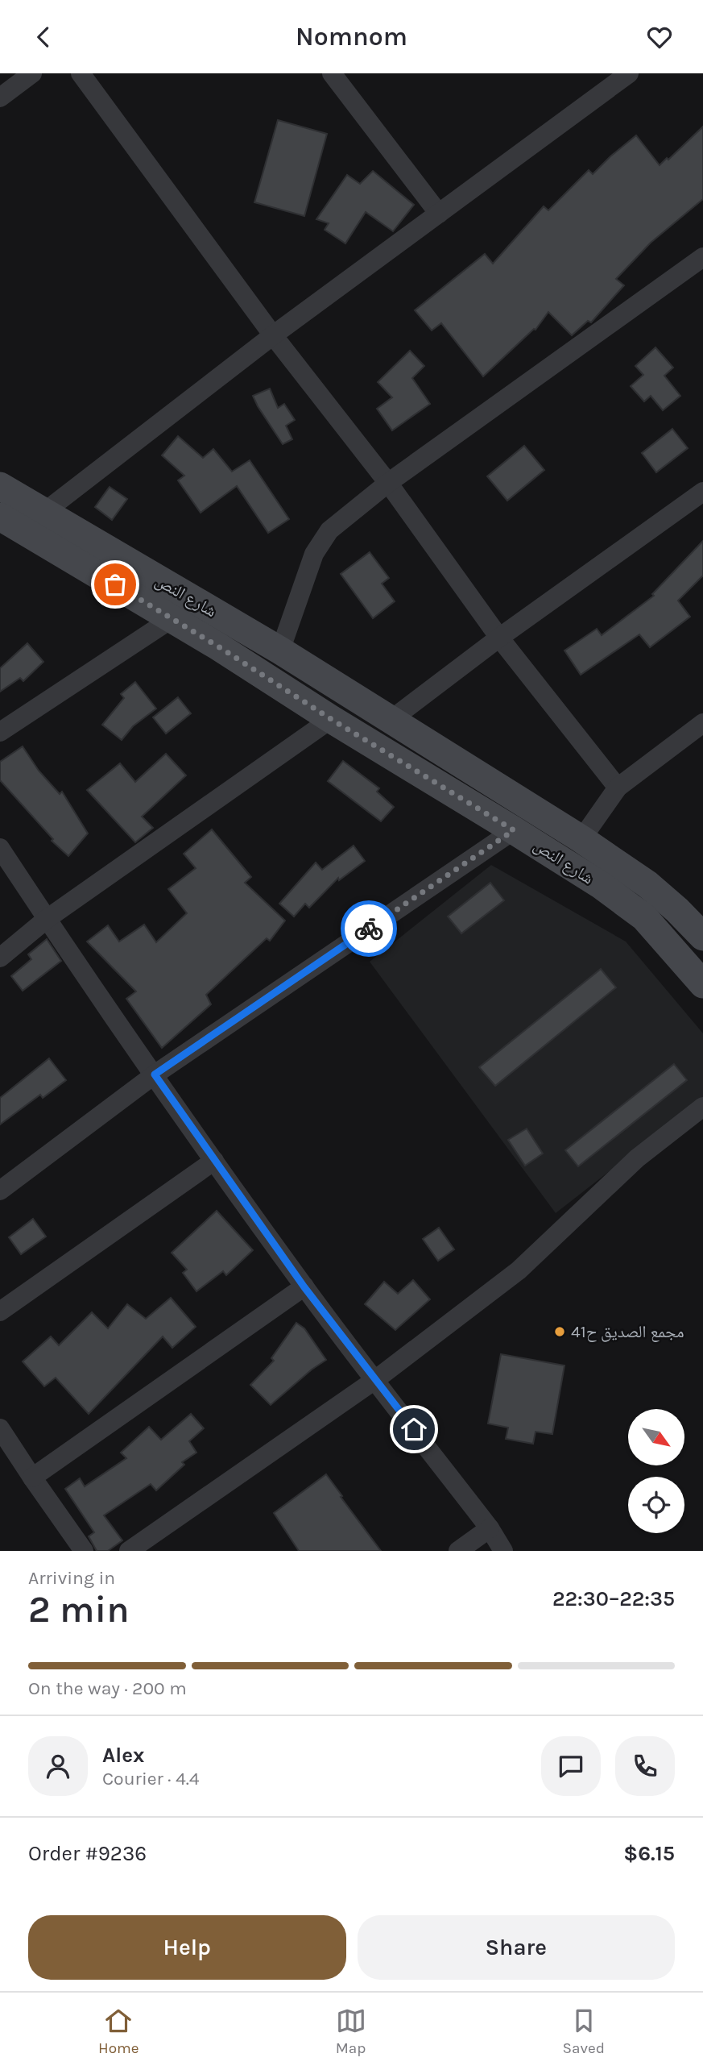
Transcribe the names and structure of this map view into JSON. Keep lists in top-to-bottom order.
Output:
{
  "streets": {
    "main road": ["شارع النص"]
  },
  "places": ["مجمع الصديق ح41"],
  "north": "bottom right",
  "page": {
    "header": "Nomnom",
    "heading": ["2 min", "Arriving in", "22:30–22:35"],
    "panel": [
      "Alex",
      "Courier · 4.4",
      "Order #9236",
      "$6.15"
    ],
    "bar": "On the way · 200 m",
    "buttons": ["Help", "Share"],
    "tabs": ["Home", "Map", "Saved"]
  }
}
